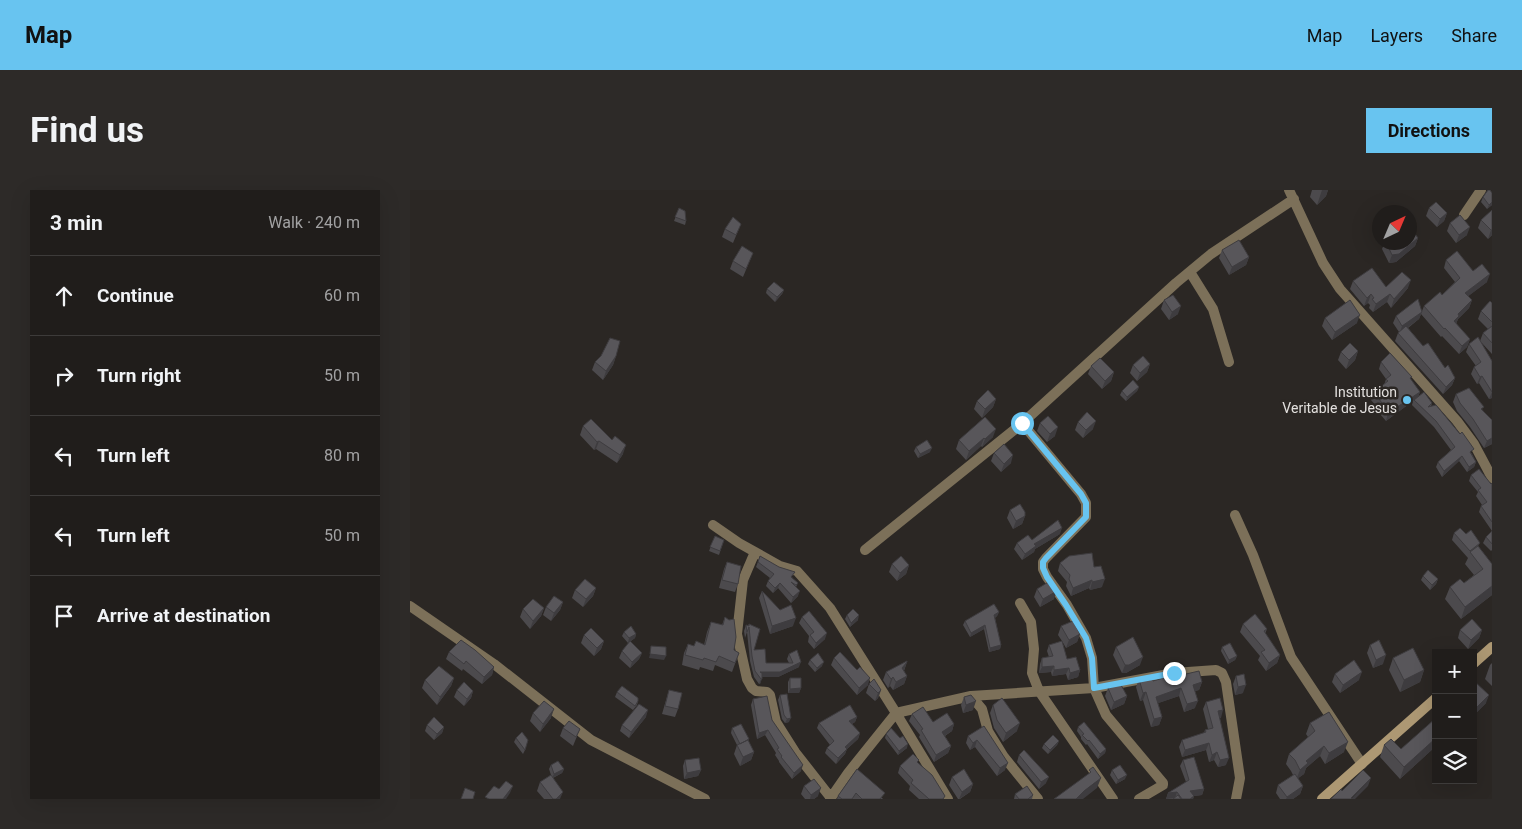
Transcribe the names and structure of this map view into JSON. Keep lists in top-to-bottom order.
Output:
{
  "places": ["Institution Veritable de Jesus"],
  "north": "top right",
  "page": {
    "header": "Map",
    "nav": ["Map", "Layers", "Share"],
    "buttons": "Directions",
    "title": "Find us",
    "heading": ["3 min", "Walk · 240 m"],
    "list": [
      ["Continue", "60 m"],
      ["Turn right", "50 m"],
      ["Turn left", "80 m"],
      ["Turn left", "50 m"],
      "Arrive at destination"
    ],
    "map_buttons": ["+", "−"]
  }
}
